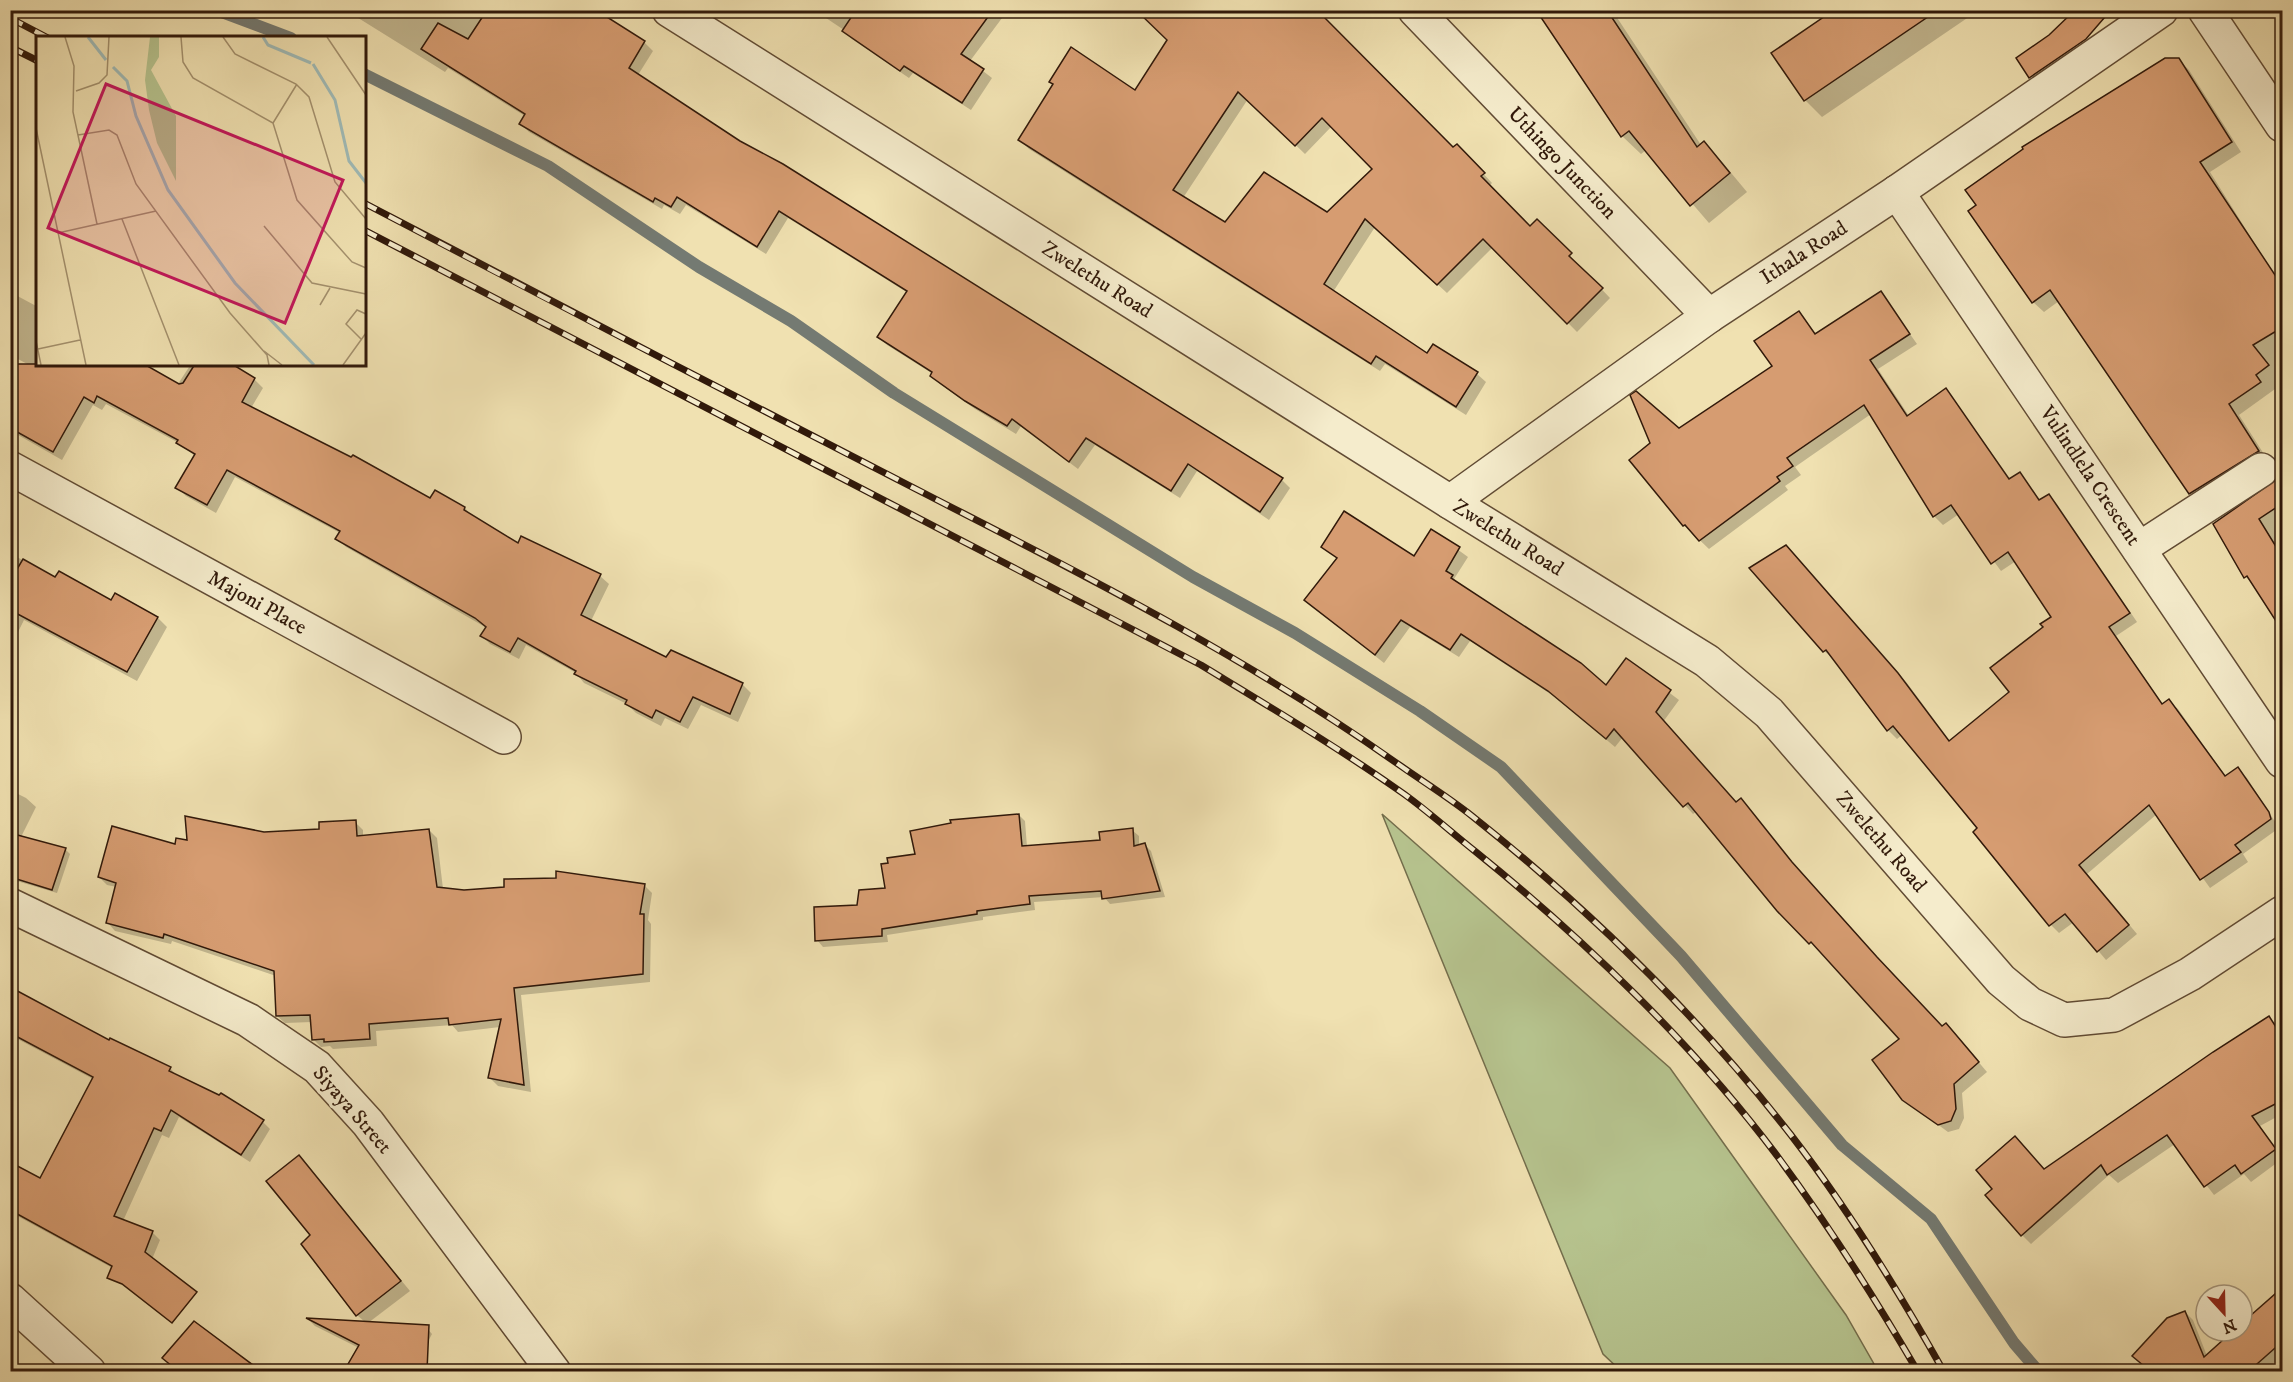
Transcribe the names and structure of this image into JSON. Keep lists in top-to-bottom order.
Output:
{
  "streets": {
    "street": [
      "Uthingo Junction",
      "Ithala Road",
      "Zwelethu Road",
      "Vulindlela Crescent",
      "Majoni Place",
      "Siyaya Street"
    ]
  },
  "crossings": [
    ["Uthingo Junction", "Ithala Road"],
    ["Ithala Road", "Zwelethu Road"],
    ["Ithala Road", "Vulindlela Crescent"]
  ],
  "north": "bottom"
}
